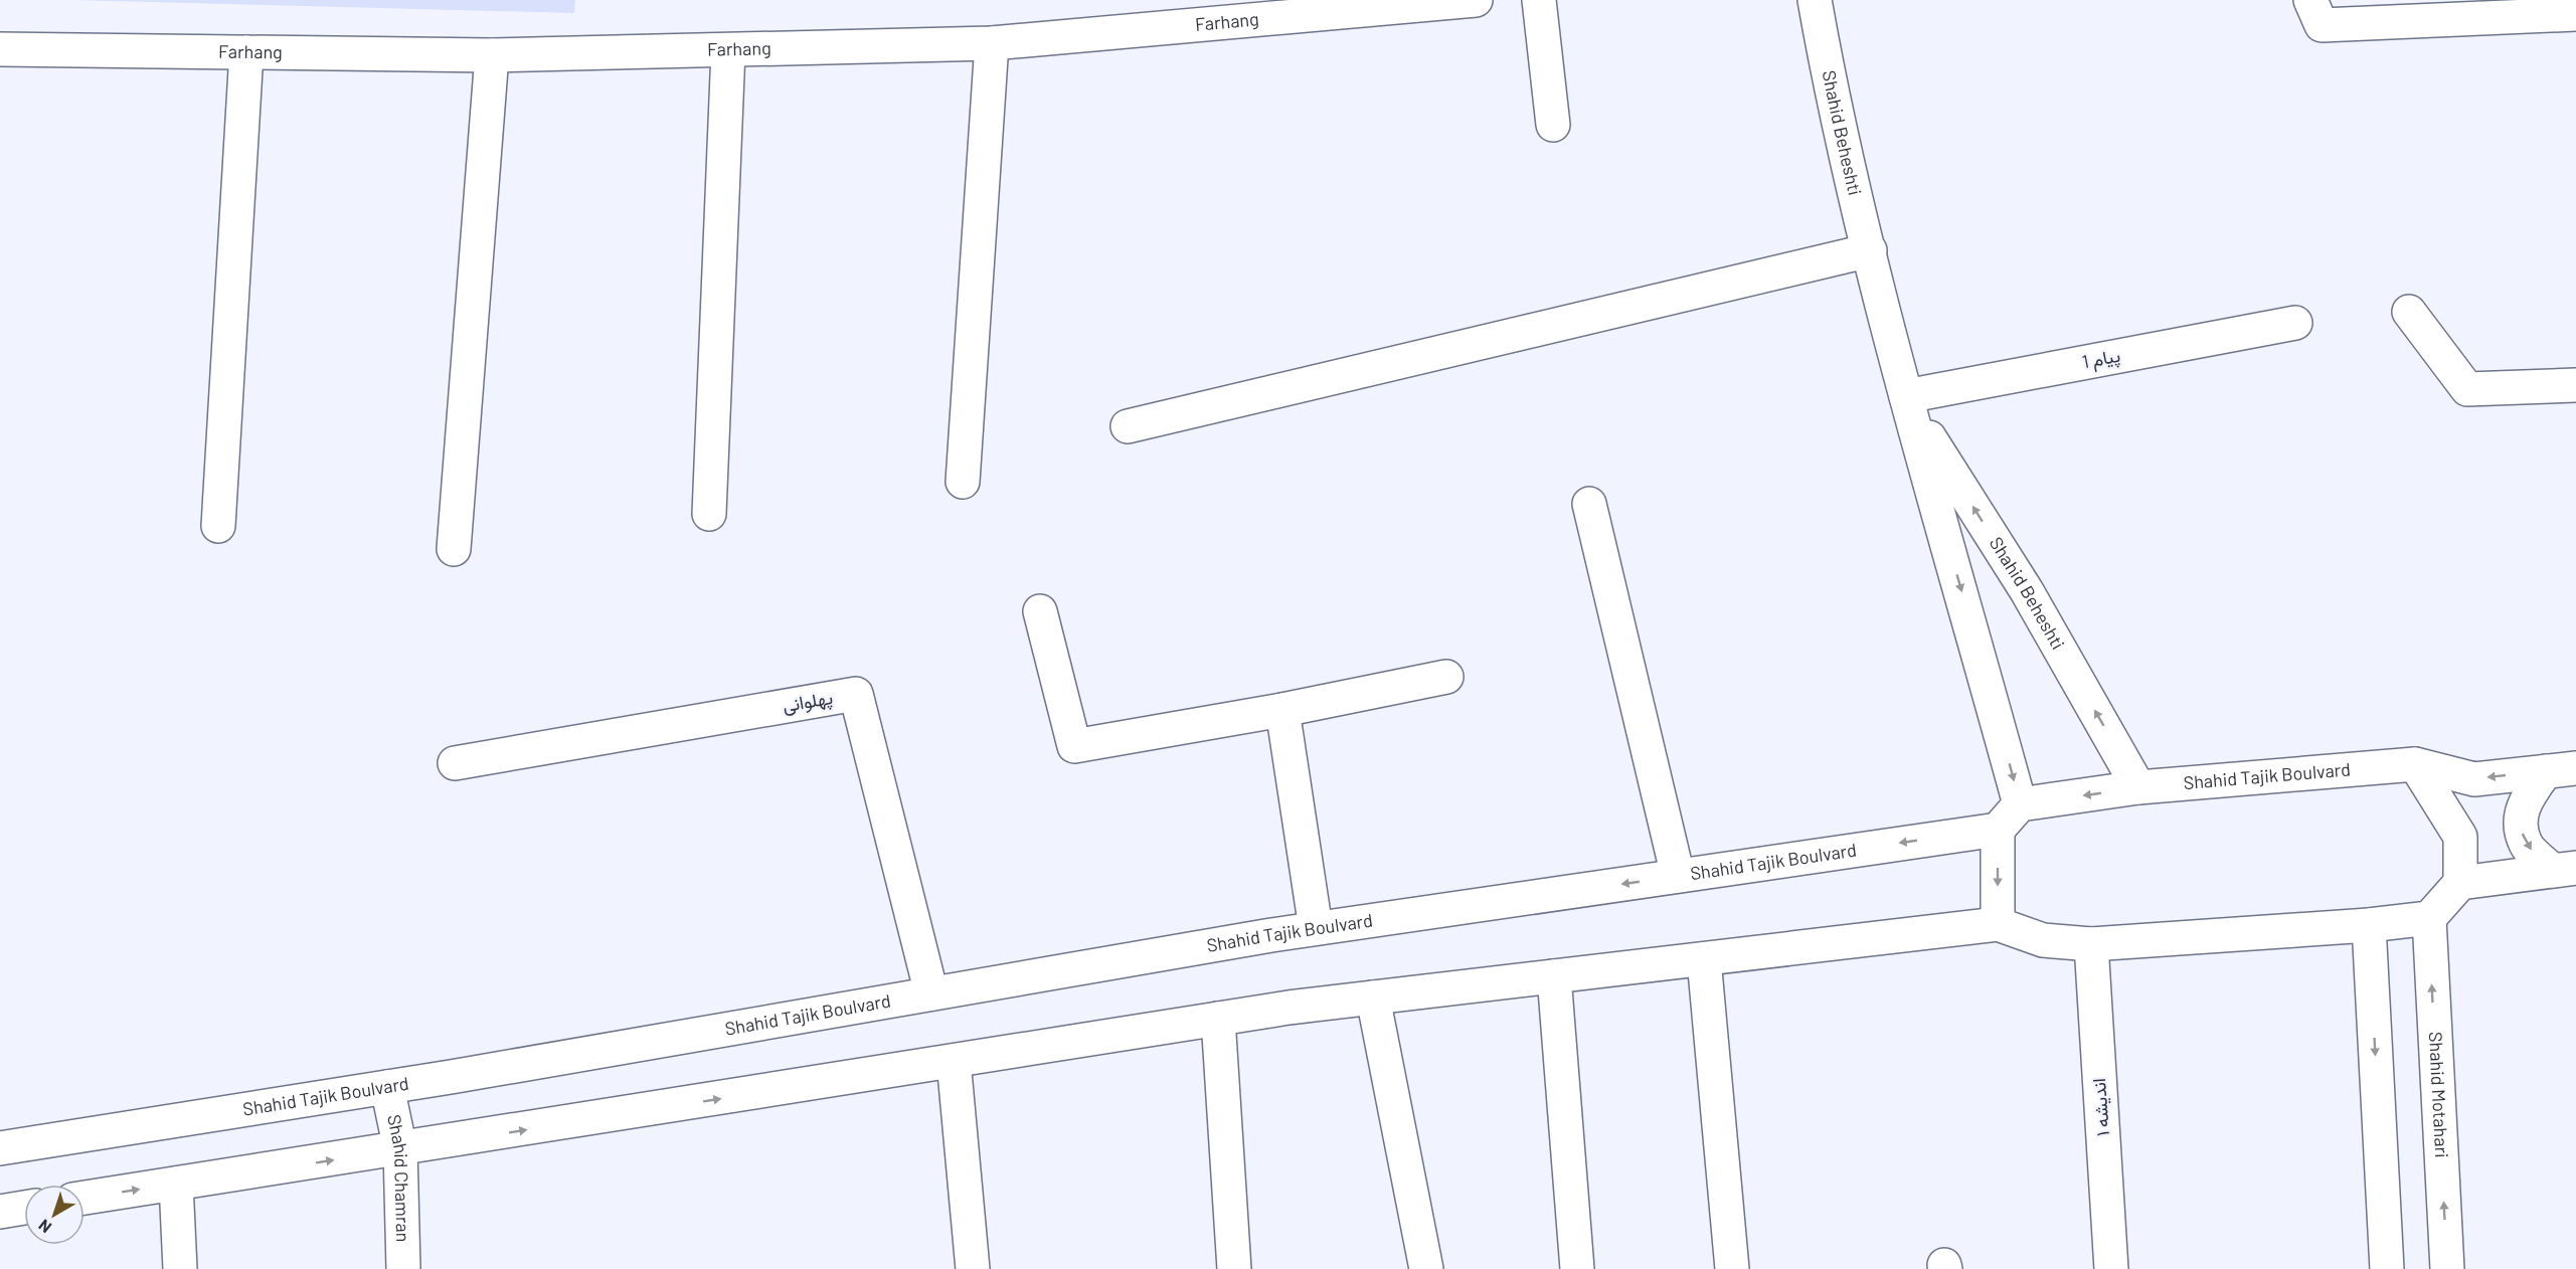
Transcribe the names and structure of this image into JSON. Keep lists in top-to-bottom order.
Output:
{
  "streets": {
    "street": [
      "Farhang",
      "Shahid Beheshti",
      "پیام 1",
      "پهلوانی",
      "Shahid Tajik Boulvard",
      "Shahid Motahari",
      "اندیشه ۱",
      "Shahid Chamran"
    ]
  },
  "crossings": [
    ["Shahid Beheshti", "پیام 1"],
    ["Shahid Beheshti", "Shahid Tajik Boulvard"],
    ["پهلوانی", "Shahid Tajik Boulvard"],
    ["Shahid Tajik Boulvard", "Shahid Chamran"]
  ],
  "north": "bottom left"
}
